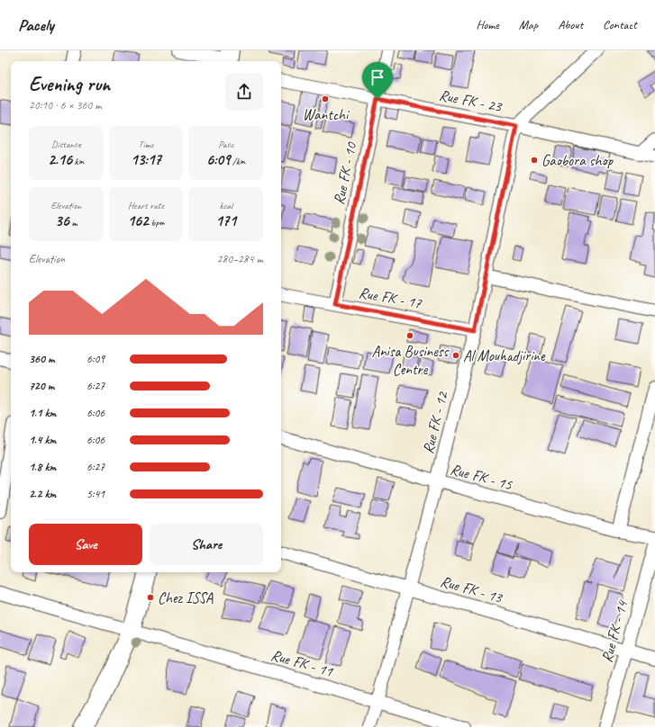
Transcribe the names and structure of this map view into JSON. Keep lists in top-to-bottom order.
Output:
{
  "streets": {
    "street": [
      "Rue FK - 23",
      "Rue FK - 10",
      "Rue FK - 17",
      "Rue FK - 12",
      "Rue FK - 15",
      "Rue FK - 13",
      "Rue FK - 14",
      "Rue FK - 11"
    ]
  },
  "crossings": [
    ["Rue FK - 23", "Rue FK - 10"],
    ["Rue FK - 23", "Rue FK - 12"],
    ["Rue FK - 10", "Rue FK - 17"],
    ["Rue FK - 17", "Rue FK - 12"],
    ["Rue FK - 12", "Rue FK - 15"],
    ["Rue FK - 12", "Rue FK - 13"],
    ["Rue FK - 12", "Rue FK - 11"],
    ["Rue FK - 13", "Rue FK - 14"]
  ],
  "places": [
    "Wantchi",
    "Gaobora shop",
    "Anisa Business Centre",
    "Al Mouhadjirine",
    "Chez ISSA"
  ],
  "page": {
    "header": "Pacely",
    "nav": [
      "Home",
      "Map",
      "About",
      "Contact"
    ],
    "heading": ["Evening run", "20:10 · 6 × 360 m"],
    "stats": [
      ["Distance", "2.16 km"],
      ["Time", "13:17"],
      ["Pace", "6:09 /km"],
      ["Elevation", "36 m"],
      ["Heart rate", "162 bpm"],
      ["kcal", "171"]
    ],
    "chart": ["Elevation", "280–284 m"],
    "list": [
      {
        "name": "360 m",
        "note": "6:09"
      },
      {
        "name": "720 m",
        "note": "6:27"
      },
      {
        "name": "1.1 km",
        "note": "6:06"
      },
      {
        "name": "1.4 km",
        "note": "6:06"
      },
      {
        "name": "1.8 km",
        "note": "6:27"
      },
      {
        "name": "2.2 km",
        "note": "5:41"
      }
    ],
    "buttons": ["Save", "Share"]
  }
}
